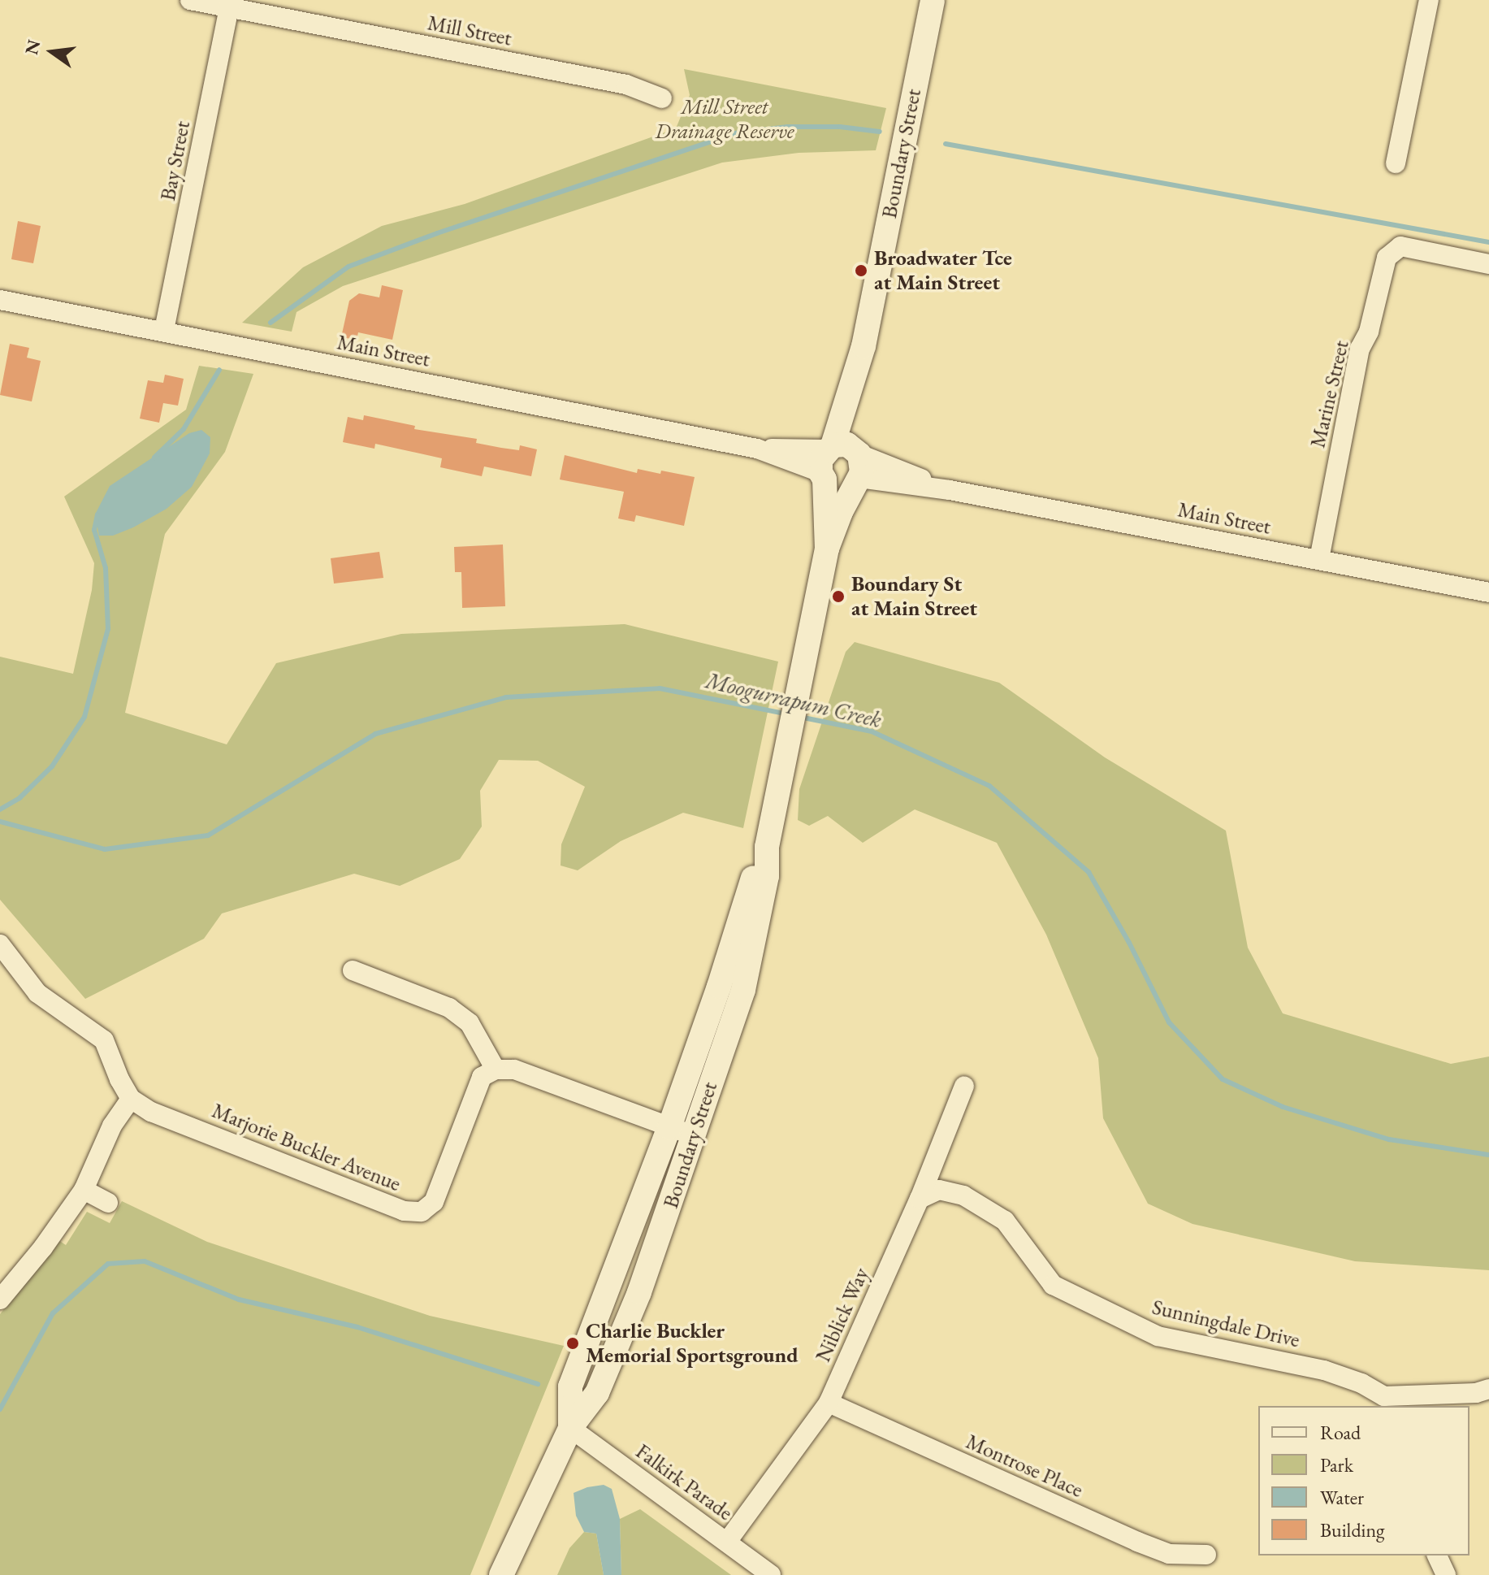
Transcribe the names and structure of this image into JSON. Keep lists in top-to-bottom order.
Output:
{
  "streets": {
    "street": [
      "Mill Street",
      "Boundary Street",
      "Bay Street",
      "Main Street",
      "Marine Street",
      "Marjorie Buckler Avenue",
      "Niblick Way",
      "Sunningdale Drive",
      "Montrose Place",
      "Falkirk Parade"
    ]
  },
  "crossings": [
    ["Mill Street", "Bay Street"],
    ["Boundary Street", "Main Street"],
    ["Boundary Street", "Falkirk Parade"],
    ["Bay Street", "Main Street"],
    ["Main Street", "Marine Street"],
    ["Niblick Way", "Sunningdale Drive"],
    ["Niblick Way", "Montrose Place"],
    ["Niblick Way", "Falkirk Parade"]
  ],
  "water": ["Moogurrapum Creek"],
  "parks": ["Mill Street Drainage Reserve"],
  "places": ["Broadwater Tce at Main Street", "Boundary St at Main Street", "Charlie Buckler Memorial Sportsground"],
  "legend": [
    "Road",
    "Park",
    "Water",
    "Building"
  ],
  "north": "left"
}
